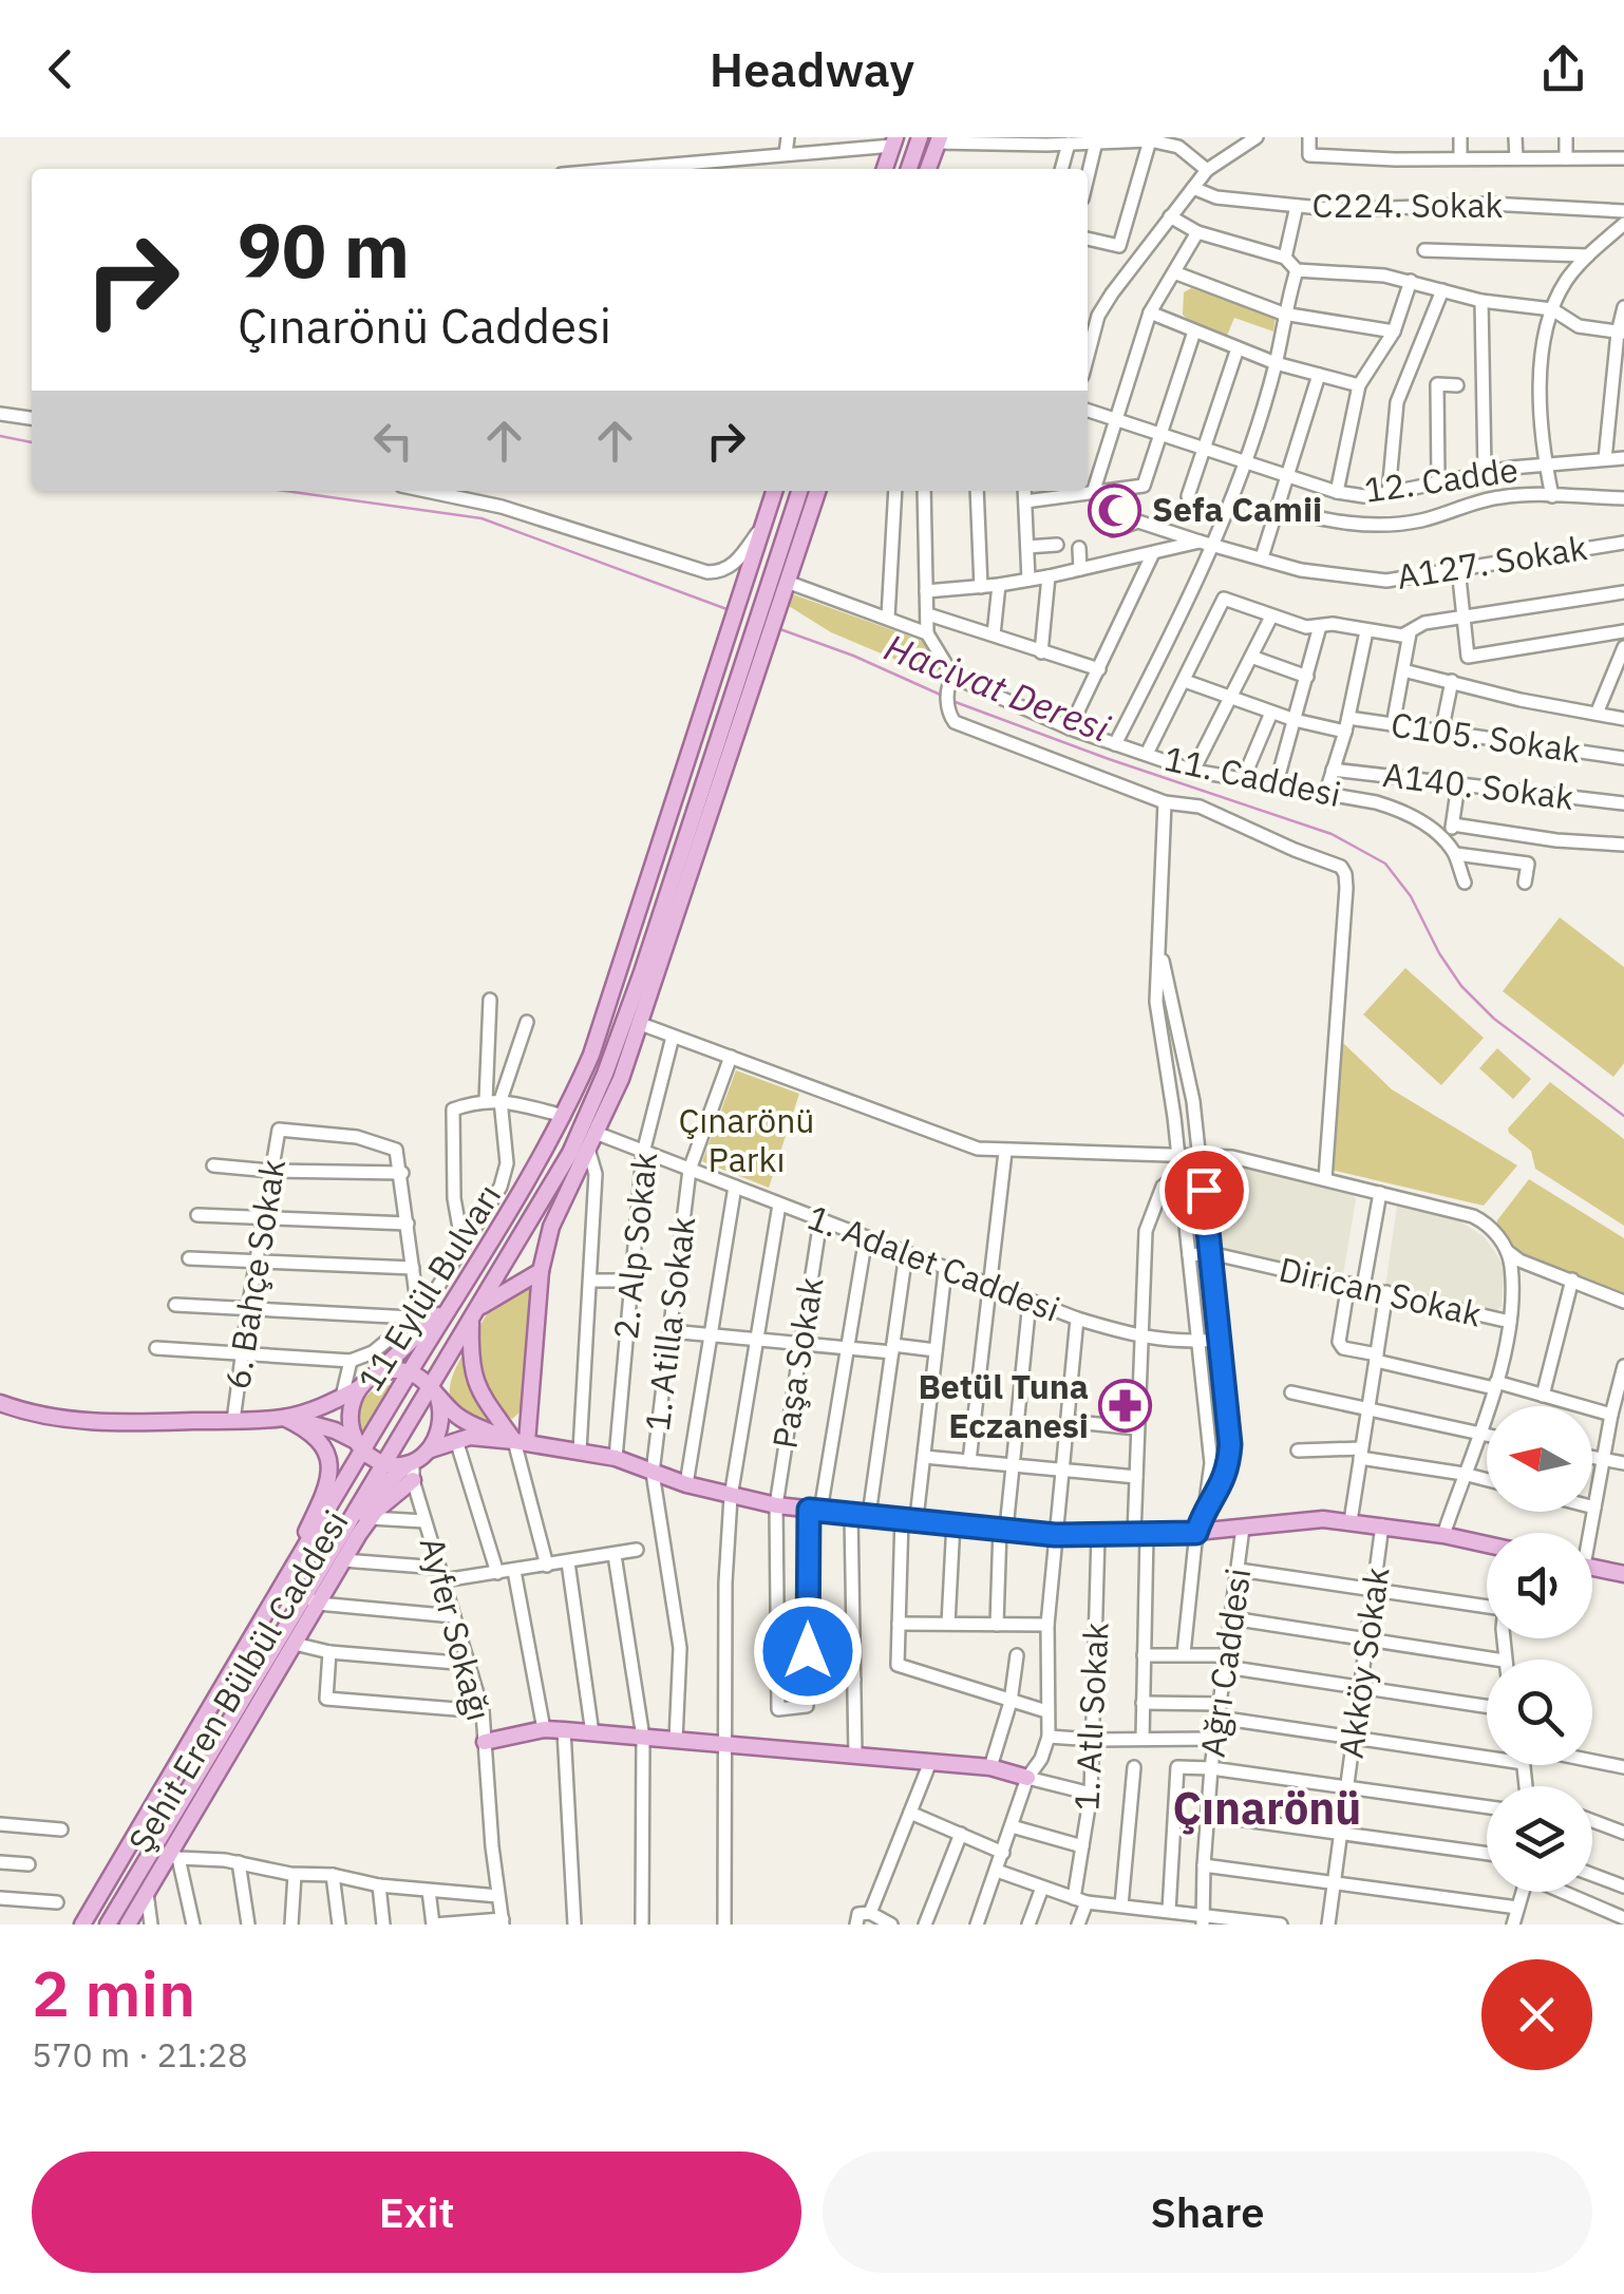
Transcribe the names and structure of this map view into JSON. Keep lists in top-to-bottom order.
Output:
{
  "streets": {
    "main road": ["11 Eylül Bulvarı", "Şehit Eren Bülbül Caddesi"],
    "street": [
      "C224. Sokak",
      "12. Cadde",
      "A127. Sokak",
      "C105. Sokak",
      "11. Caddesi",
      "A140. Sokak",
      "2. Alp Sokak",
      "1. Adalet Caddesi",
      "6. Bahçe Sokak",
      "Dirican Sokak",
      "1. Atilla Sokak",
      "Paşa Sokak",
      "Ayfer Sokağı",
      "Ağrı Caddesi",
      "Akköy Sokak",
      "1. Atlı Sokak"
    ]
  },
  "crossings": [
    ["2. Alp Sokak", "1. Adalet Caddesi"],
    ["1. Adalet Caddesi", "1. Atilla Sokak"],
    ["1. Adalet Caddesi", "Paşa Sokak"],
    ["11 Eylül Bulvarı", "Şehit Eren Bülbül Caddesi"],
    ["Ayfer Sokağı", "Şehit Eren Bülbül Caddesi"]
  ],
  "districts": ["Çınarönü"],
  "water": ["Hacivat Deresi"],
  "parks": ["Çınarönü Parkı"],
  "places": {
    "mosque": ["Sefa Camii"],
    "pharmacy": ["Betül Tuna Eczanesi"]
  },
  "north": "left",
  "page": {
    "header": "Headway",
    "turn": ["90 m", "Çınarönü Caddesi"],
    "heading": ["2 min", "570 m · 21:28"],
    "buttons": ["Exit", "Share"]
  }
}
